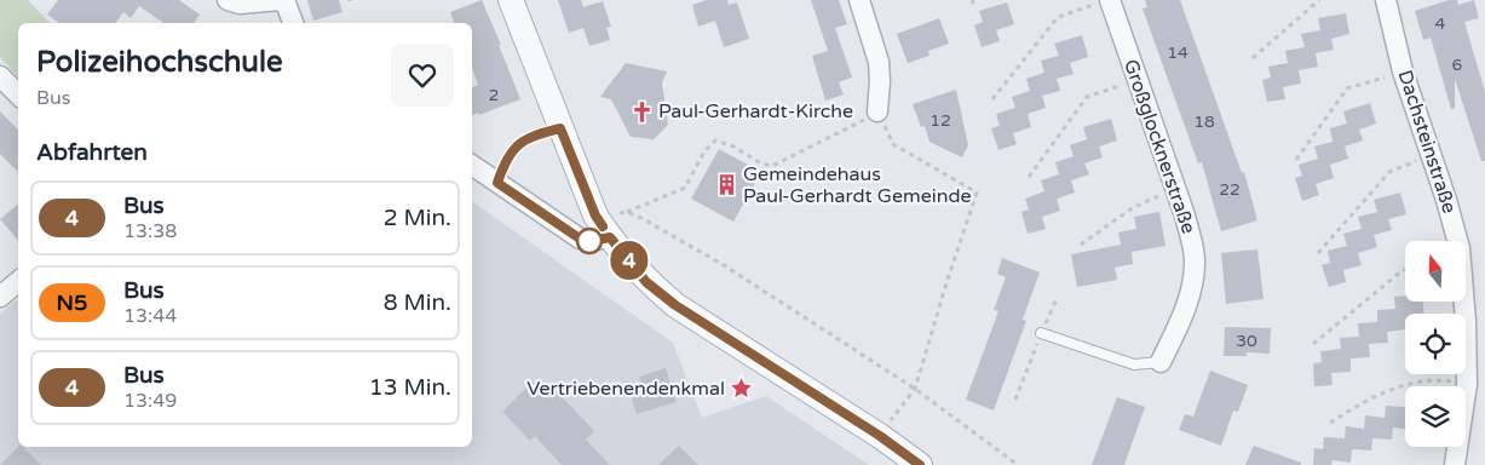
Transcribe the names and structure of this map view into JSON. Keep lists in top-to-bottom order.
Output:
{
  "streets": {
    "street": ["Dachsteinstraße", "Großglocknerstraße"]
  },
  "places": {
    "church": ["Paul-Gerhardt-Kirche"],
    "building": ["Gemeindehaus Paul-Gerhardt Gemeinde"],
    "place": ["Vertriebenendenkmal"]
  },
  "lines": ["bus line 4"],
  "house_numbers": [
    "4",
    "14",
    "6",
    "2",
    "12",
    "18",
    "22",
    "30"
  ],
  "north": "top",
  "page": {
    "on_map": "4",
    "heading": [
      ["Polizeihochschule", "Bus"],
      "Abfahrten"
    ],
    "list": [
      {
        "mark": "4",
        "name": "Bus",
        "note": "13:38",
        "value": "2 Min."
      },
      {
        "mark": "N5",
        "name": "Bus",
        "note": "13:44",
        "value": "8 Min."
      },
      {
        "mark": "4",
        "name": "Bus",
        "note": "13:49",
        "value": "13 Min."
      }
    ]
  }
}
